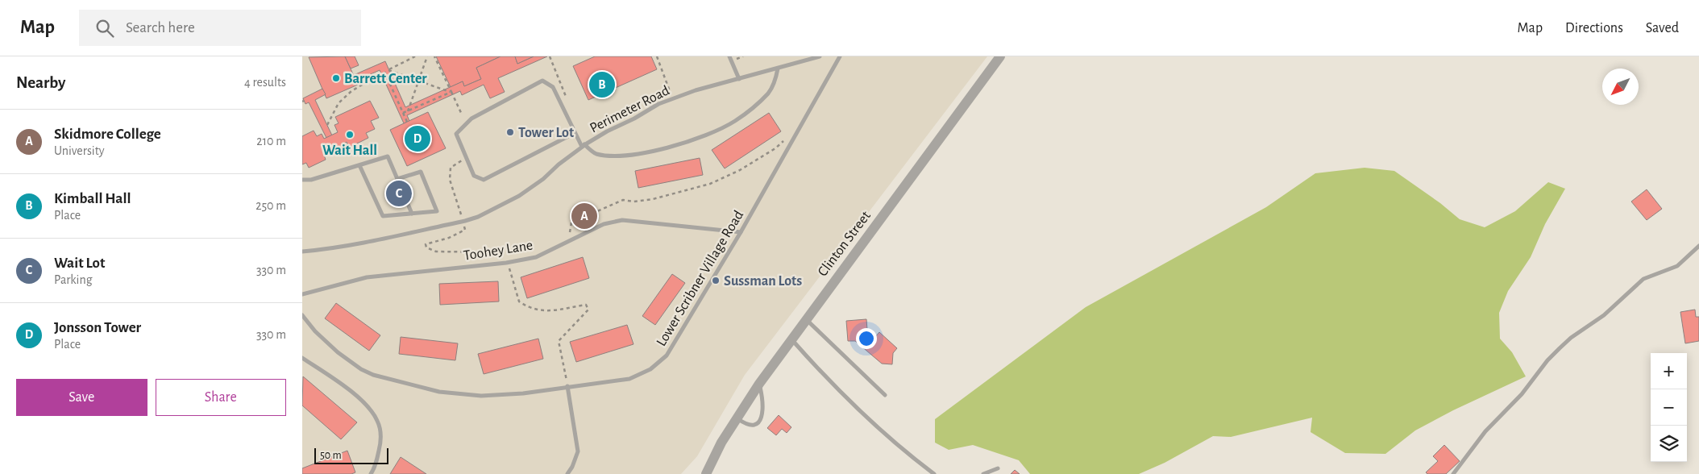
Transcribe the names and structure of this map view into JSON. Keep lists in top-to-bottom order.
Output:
{
  "streets": {
    "street": ["Clinton Street"],
    "lane": ["Perimeter Road", "Toohey Lane", "Lower Scribner Village Road"]
  },
  "crossings": [
    ["Toohey Lane", "Lower Scribner Village Road"]
  ],
  "places": [
    "Barrett Center",
    "Tower Lot",
    "Wait Hall",
    "Sussman Lots"
  ],
  "scale_bar": "50 m",
  "north": "bottom left",
  "page": {
    "header": "Map",
    "search": "Search here",
    "nav": ["Map", "Directions", "Saved"],
    "heading": ["Nearby", "4 results"],
    "pins": [
      "B",
      "D",
      "C",
      "A"
    ],
    "list": [
      {
        "mark": "A",
        "name": "Skidmore College",
        "note": "University",
        "value": "210 m"
      },
      {
        "mark": "B",
        "name": "Kimball Hall",
        "note": "Place",
        "value": "250 m"
      },
      {
        "mark": "C",
        "name": "Wait Lot",
        "note": "Parking",
        "value": "330 m"
      },
      {
        "mark": "D",
        "name": "Jonsson Tower",
        "note": "Place",
        "value": "330 m"
      }
    ],
    "map_buttons": ["+", "−"],
    "buttons": ["Save", "Share"],
    "scale": "50 m"
  }
}
